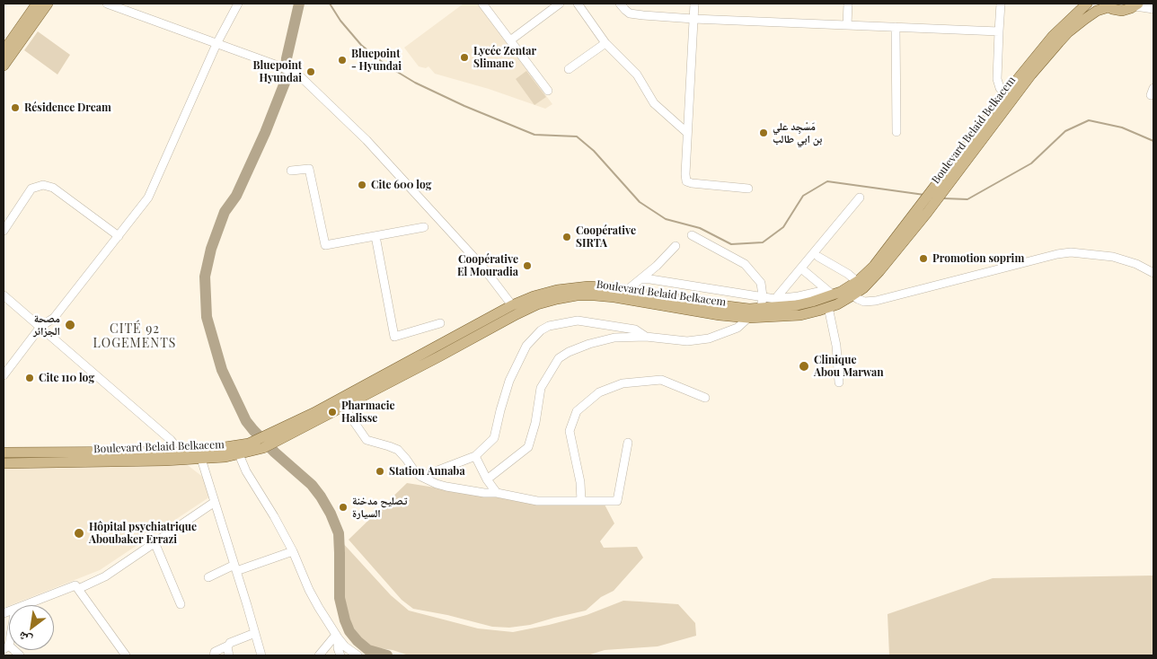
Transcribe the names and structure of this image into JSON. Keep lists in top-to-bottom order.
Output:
{
  "streets": {
    "main road": ["Boulevard Belaid Belkacem"]
  },
  "districts": ["CITÉ 92 LOGEMENTS"],
  "places": [
    "Lycée Zentar Slimane",
    "Bluepoint - Hyundai",
    "Bluepoint Hyundai",
    "Résidence Dream",
    "مَسْجِد علي بن ابي طالب",
    "Cite 600 log",
    "Coopérative SIRTA",
    "Promotion soprim",
    "Coopérative El Mouradia",
    "مصحة الجزائر",
    "Clinique Abou Marwan",
    "Cite 110 log",
    "Pharmacie Halisse",
    "Station Annaba",
    "تصليح مدخنة السيارة",
    "Hôpital psychiatrique Aboubaker Errazi"
  ],
  "north": "bottom left"
}
